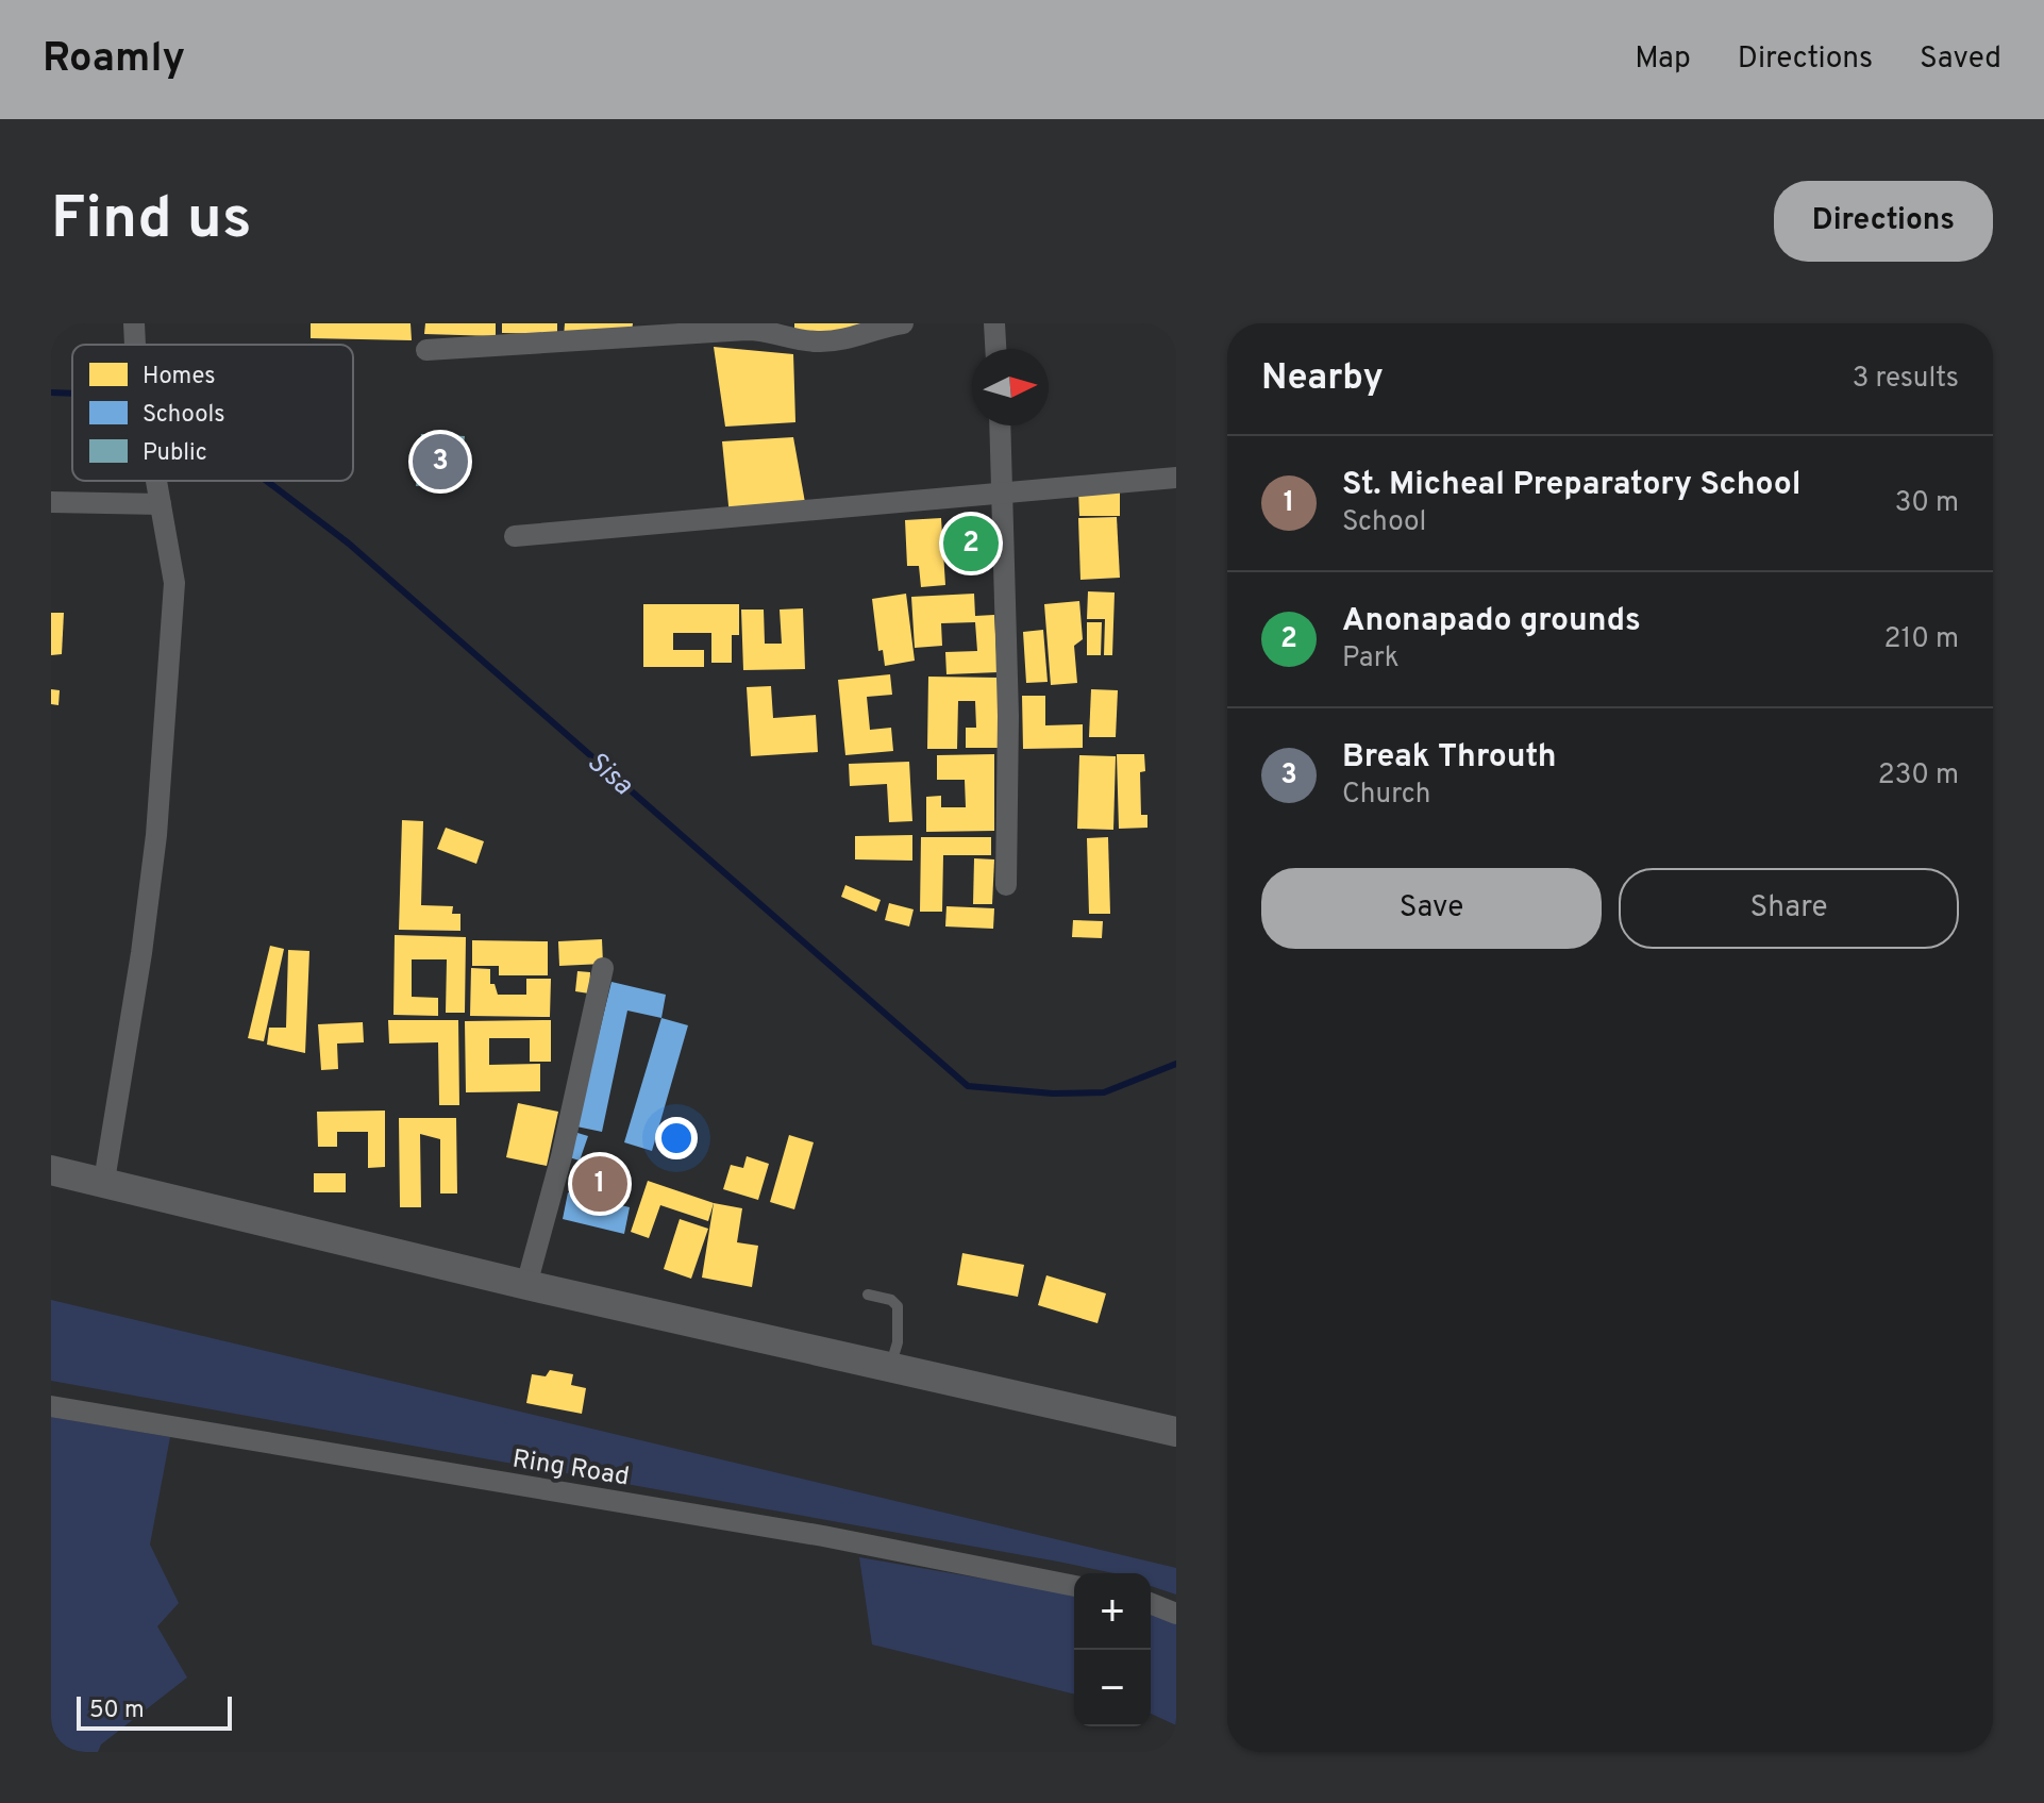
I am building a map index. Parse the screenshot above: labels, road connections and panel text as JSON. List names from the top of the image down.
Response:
{
  "streets": {
    "street": ["Ring Road"]
  },
  "water": ["Sisa"],
  "legend": ["Homes", "Schools", "Public"],
  "scale_bar": "50 m",
  "north": "right",
  "page": {
    "header": "Roamly",
    "nav": ["Map", "Directions", "Saved"],
    "buttons": [
      "Directions",
      ["Save", "Share"]
    ],
    "title": "Find us",
    "heading": ["Nearby", "3 results"],
    "pins": ["3", "2", "1"],
    "list": [
      {
        "mark": "1",
        "name": "St. Micheal Preparatory School",
        "note": "School",
        "value": "30 m"
      },
      {
        "mark": "2",
        "name": "Anonapado grounds",
        "note": "Park",
        "value": "210 m"
      },
      {
        "mark": "3",
        "name": "Break Throuth",
        "note": "Church",
        "value": "230 m"
      }
    ],
    "map_buttons": ["+", "−"],
    "scale": "50 m"
  }
}
